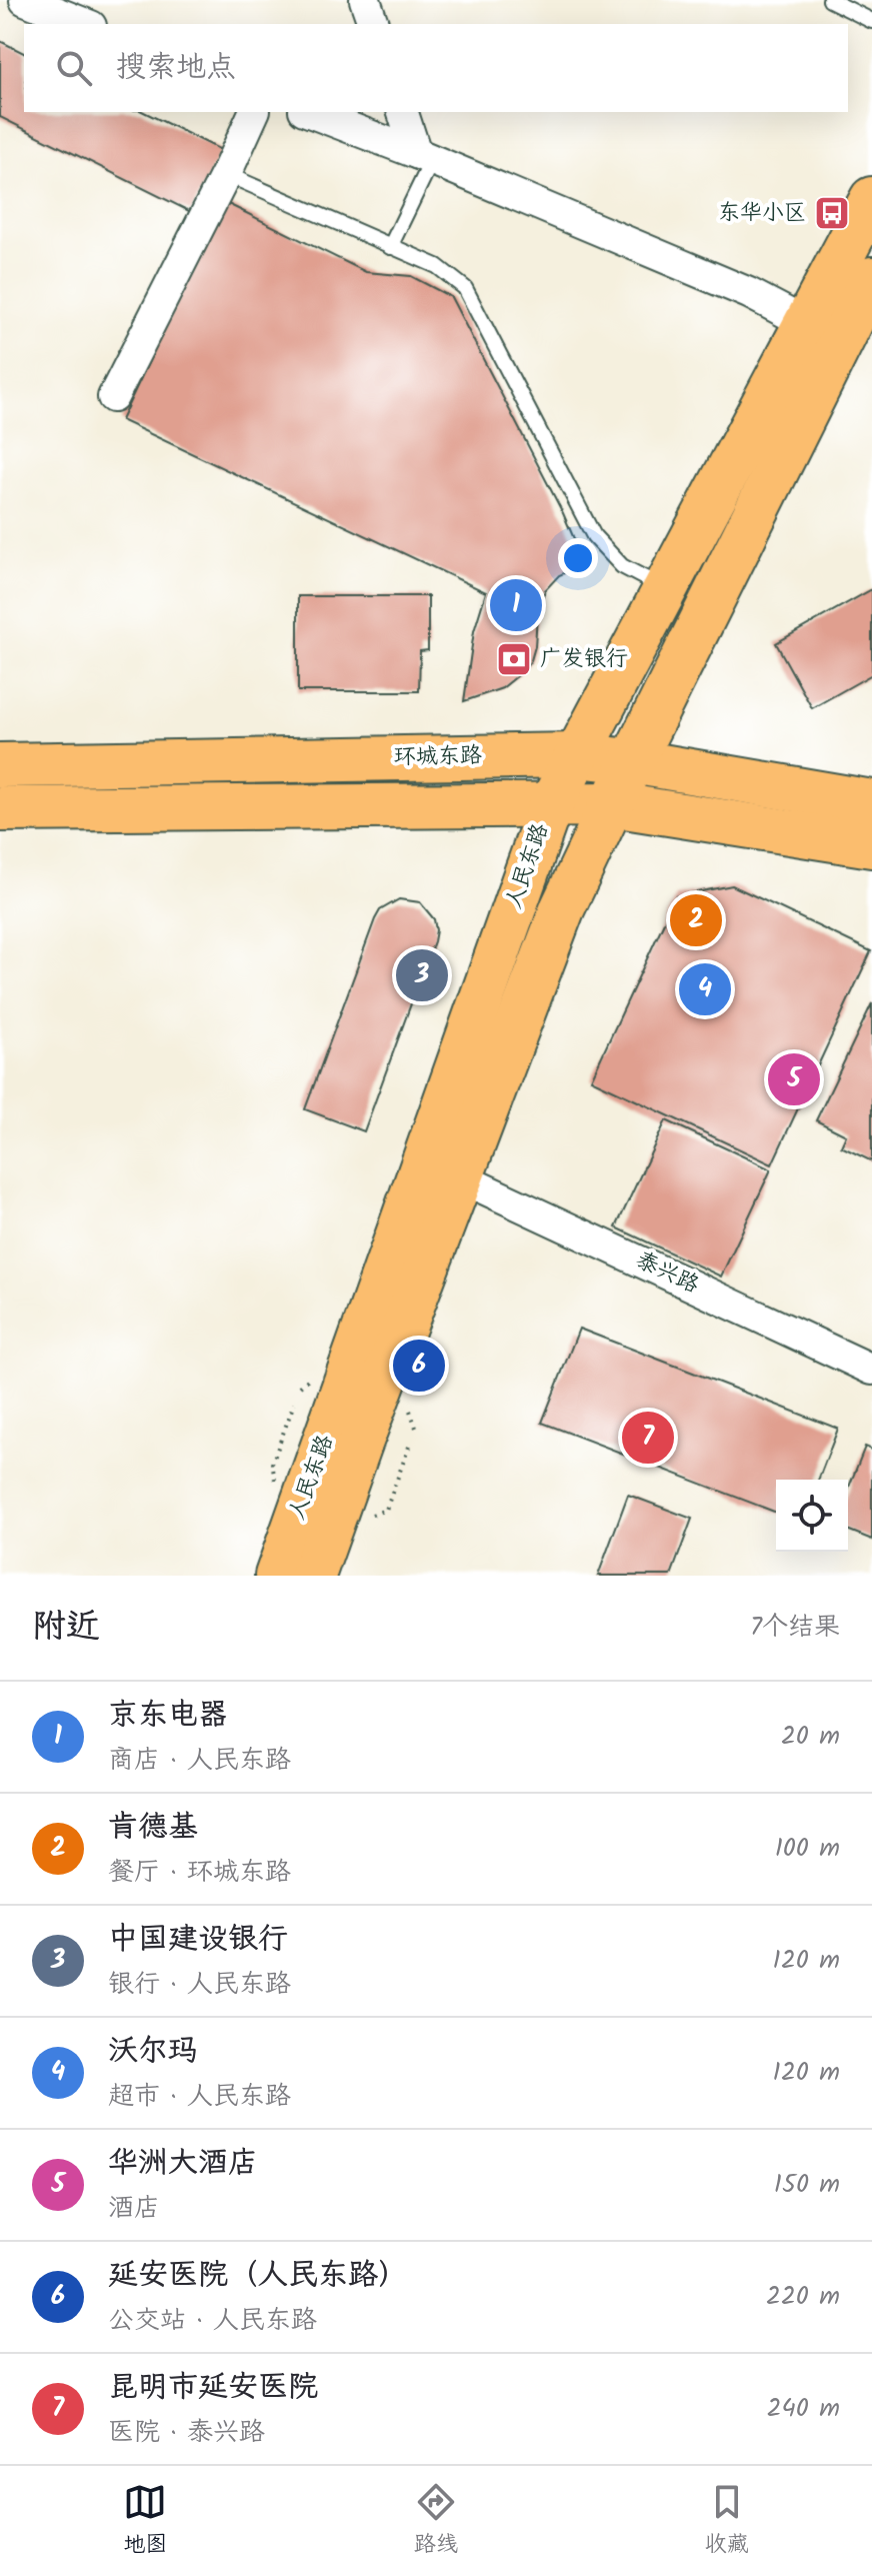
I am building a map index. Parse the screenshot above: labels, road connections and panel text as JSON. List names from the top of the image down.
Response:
{
  "streets": {
    "main road": ["环城东路", "人民东路"],
    "street": ["泰兴路"]
  },
  "crossings": [
    ["环城东路", "人民东路"],
    ["人民东路", "泰兴路"]
  ],
  "places": {
    "bus stop": ["东华小区"],
    "bank": ["广发银行"]
  },
  "page": {
    "search": "搜索地点",
    "pins": [
      "1",
      "2",
      "3",
      "4",
      "5",
      "6",
      "7"
    ],
    "heading": ["附近", "7个结果"],
    "list": [
      {
        "mark": "1",
        "name": "京东电器",
        "note": "商店 · 人民东路",
        "value": "20 m"
      },
      {
        "mark": "2",
        "name": "肯德基",
        "note": "餐厅 · 环城东路",
        "value": "100 m"
      },
      {
        "mark": "3",
        "name": "中国建设银行",
        "note": "银行 · 人民东路",
        "value": "120 m"
      },
      {
        "mark": "4",
        "name": "沃尔玛",
        "note": "超市 · 人民东路",
        "value": "120 m"
      },
      {
        "mark": "5",
        "name": "华洲大酒店",
        "note": "酒店",
        "value": "150 m"
      },
      {
        "mark": "6",
        "name": "延安医院（人民东路）",
        "note": "公交站 · 人民东路",
        "value": "220 m"
      },
      {
        "mark": "7",
        "name": "昆明市延安医院",
        "note": "医院 · 泰兴路",
        "value": "240 m"
      }
    ],
    "nav": ["地图", "路线", "收藏"]
  }
}
